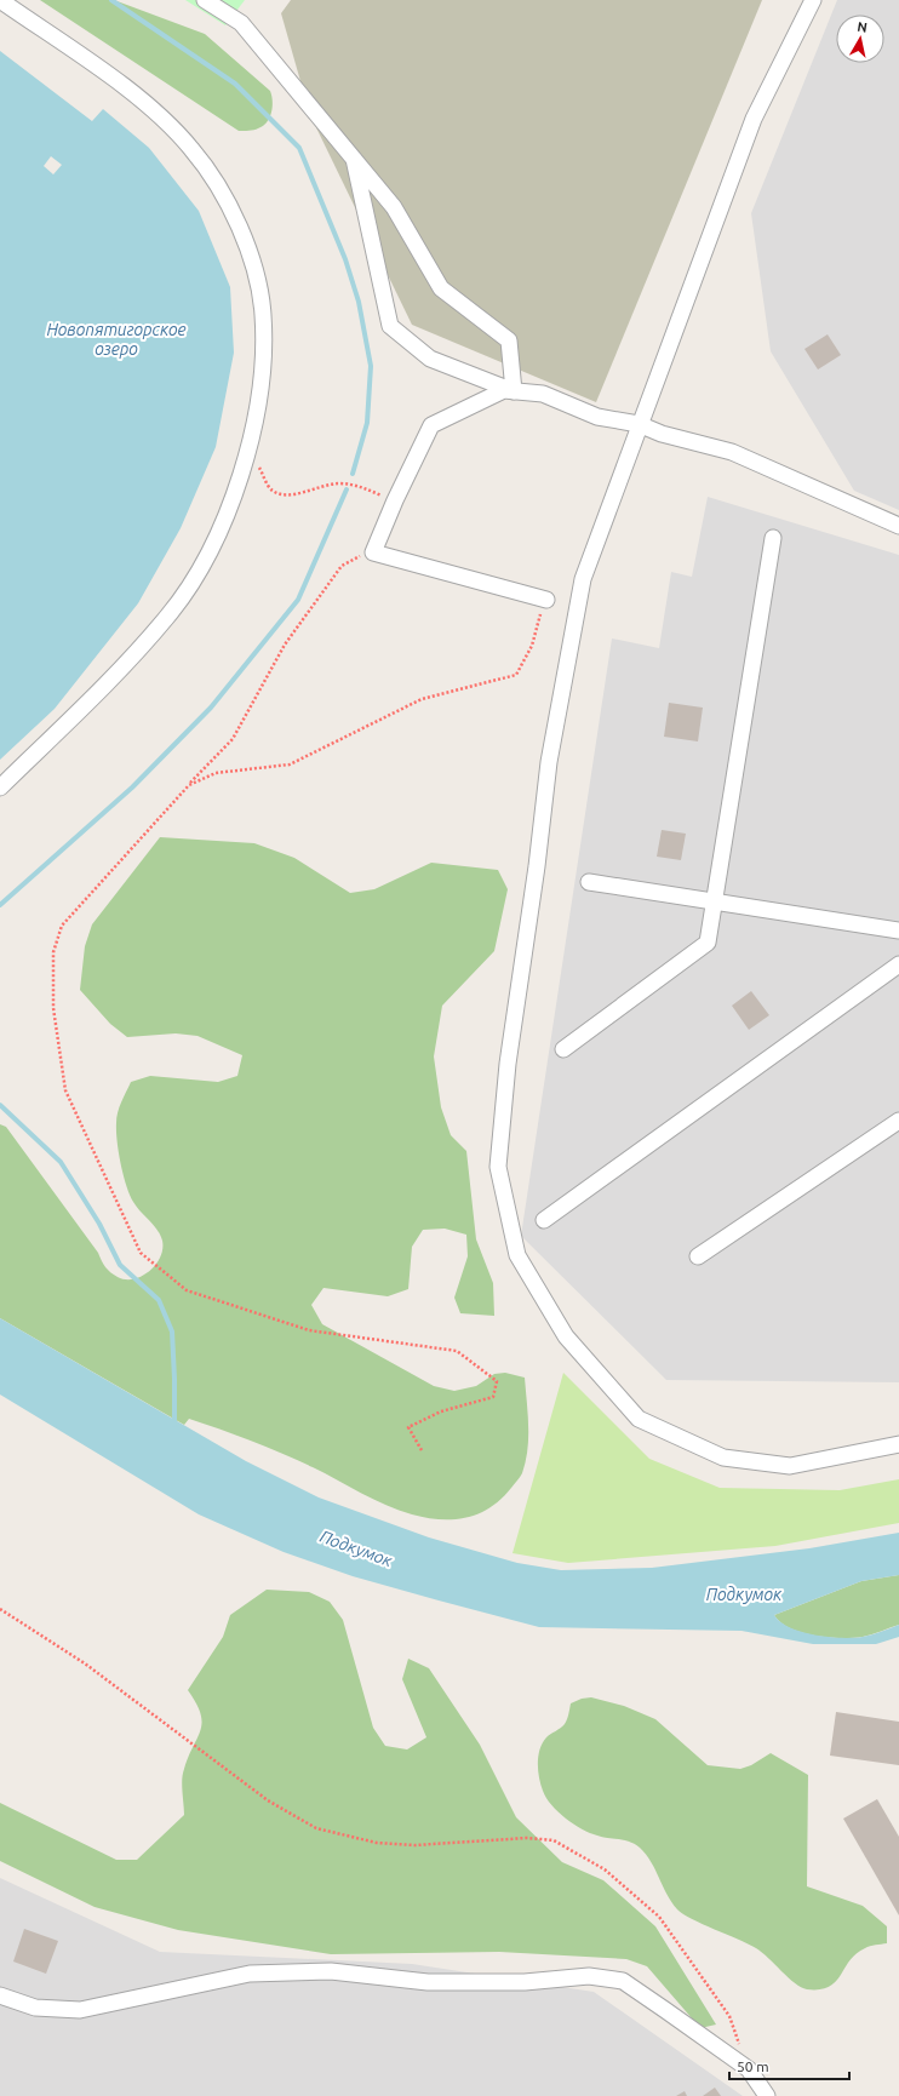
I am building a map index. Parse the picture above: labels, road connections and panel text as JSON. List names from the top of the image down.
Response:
{
  "water": ["Новопятигорское озеро", "Подкумок"],
  "scale_bar": "50 m",
  "north": "top"
}
